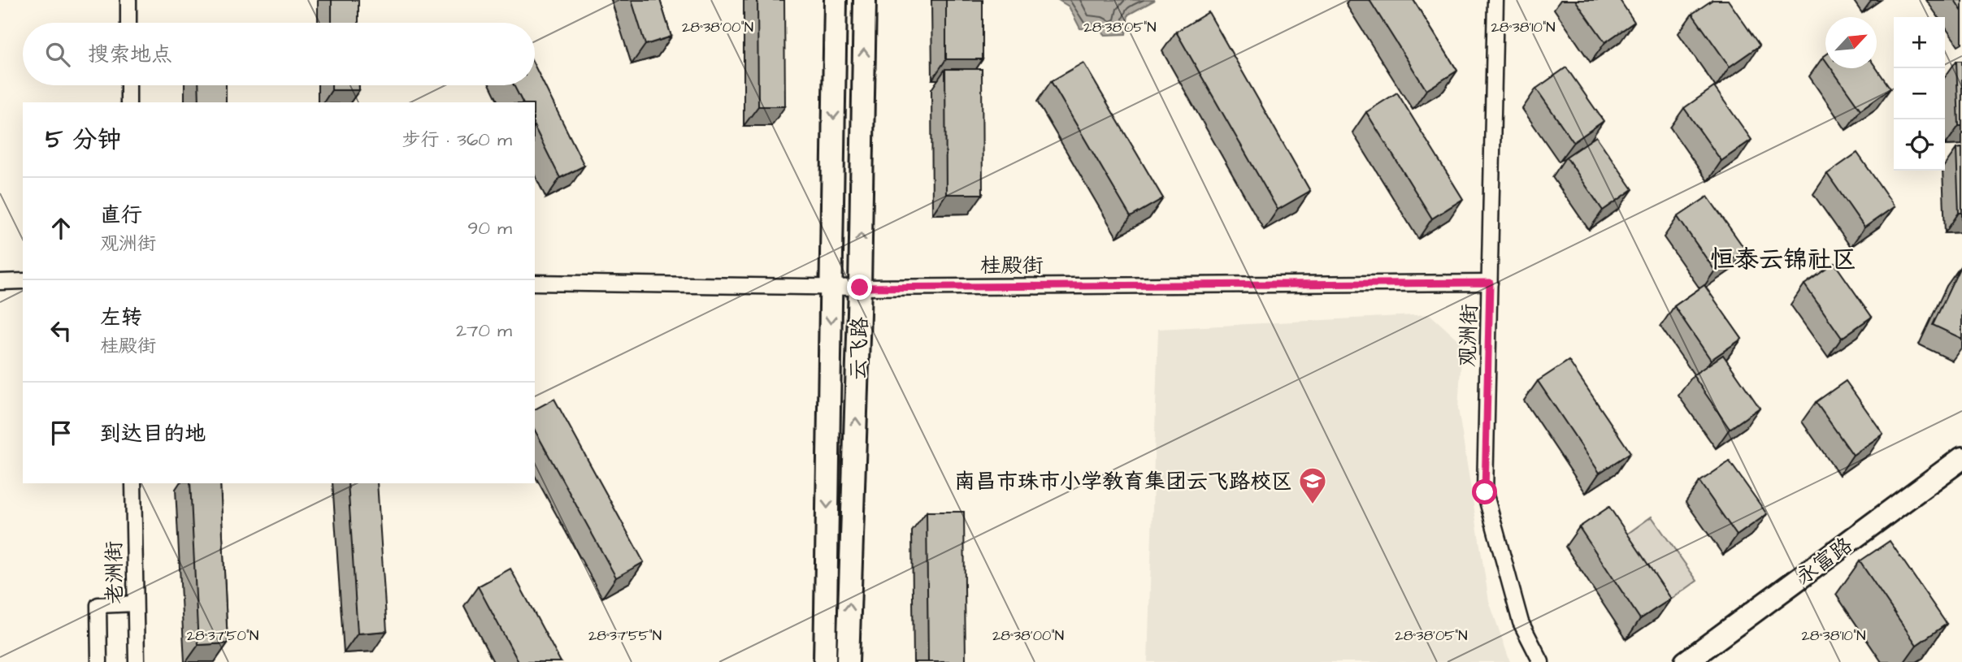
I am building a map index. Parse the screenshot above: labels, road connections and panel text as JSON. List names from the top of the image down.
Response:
{
  "streets": {
    "main road": ["云飞路", "永富路"],
    "street": ["桂殿街", "观洲街", "老洲街"]
  },
  "crossings": [
    ["桂殿街", "观洲街"],
    ["桂殿街", "云飞路"]
  ],
  "districts": ["恒泰云锦社区"],
  "places": {
    "school or university": ["南昌市珠市小学教育集团云飞路校区"]
  },
  "north": "top right",
  "page": {
    "map_buttons": ["+", "−"],
    "search": "搜索地点",
    "heading": ["5 分钟", "步行 · 360 m"],
    "list": [
      ["直行", "观洲街", "90 m"],
      ["左转", "桂殿街", "270 m"],
      "到达目的地"
    ]
  },
  "coordinates": [
    "28°38'00\"N",
    "28°38'05\"N",
    "28°38'10\"N",
    "28°37'50\"N",
    "28°37'55\"N"
  ]
}
